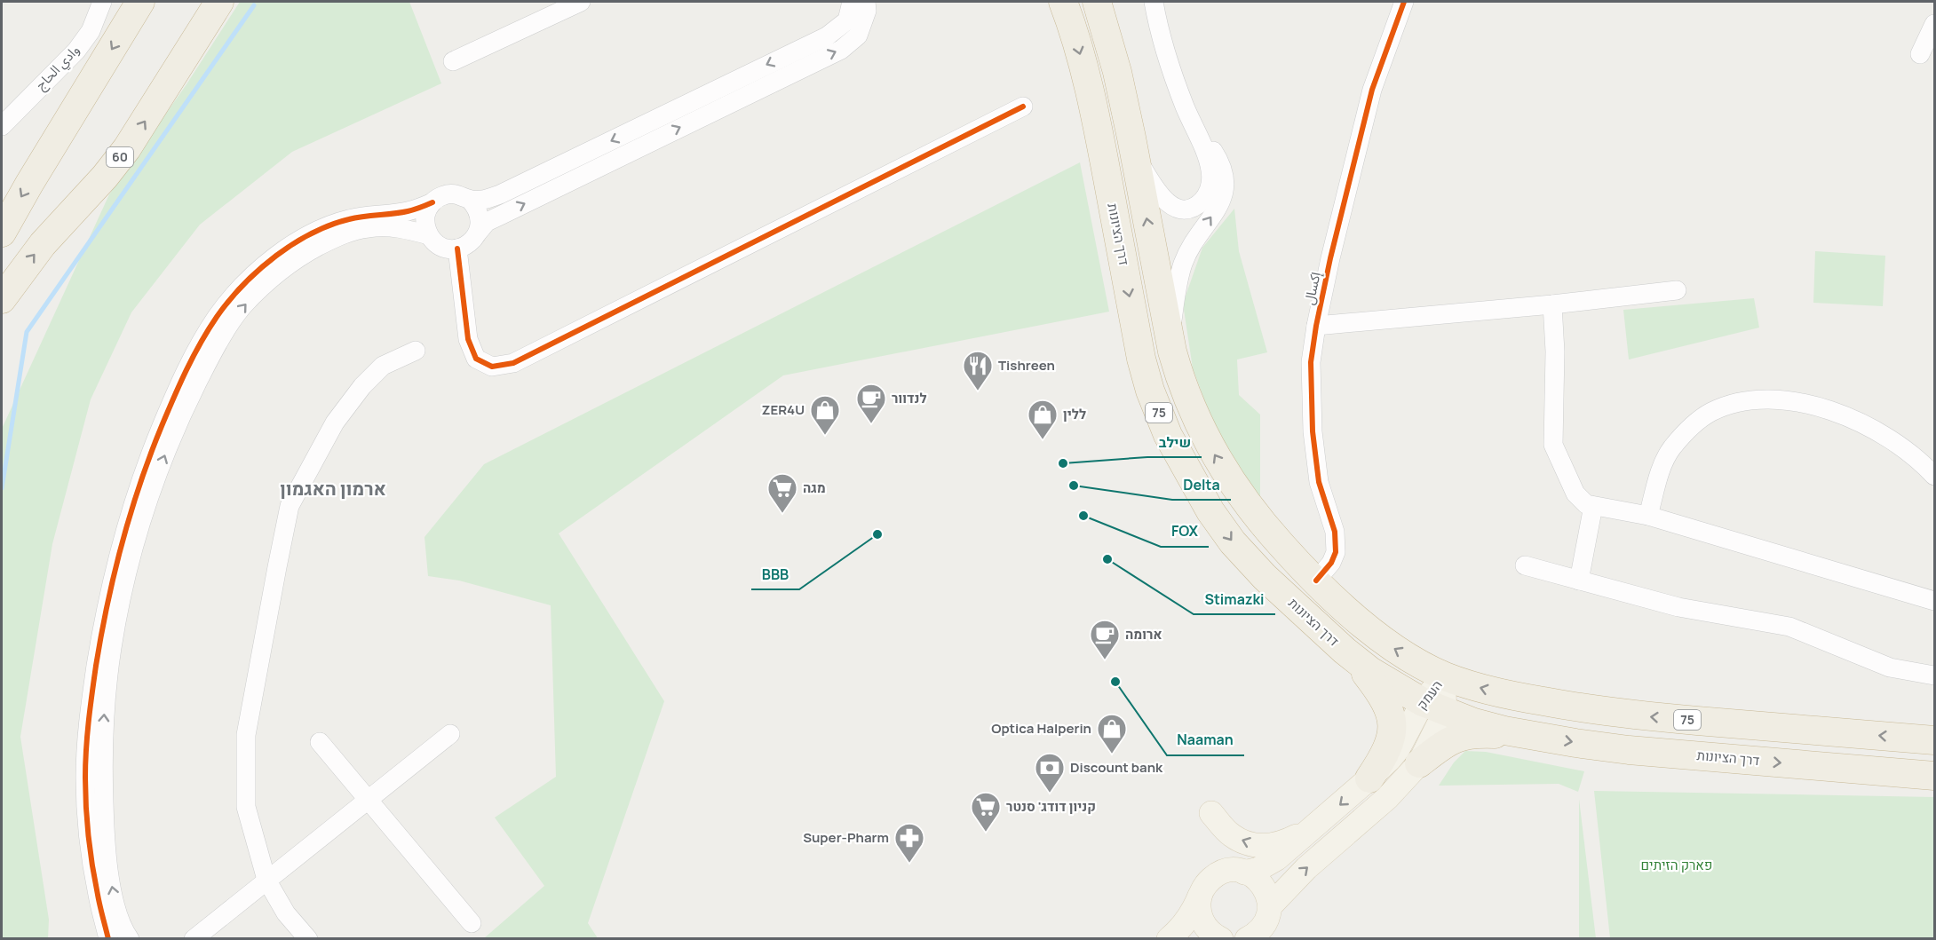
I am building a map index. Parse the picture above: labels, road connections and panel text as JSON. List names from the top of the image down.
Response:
{
  "streets": {
    "highway": ["60", "דרך הציונות", "75"],
    "main road": ["העמק"],
    "street": ["وادي الحاج", "إكسال"]
  },
  "crossings": [
    ["דרך הציונות", "העמק"],
    ["إكسال", "75"],
    ["75", "העמק"]
  ],
  "districts": ["ארמון האגמון"],
  "parks": ["פארק הזיתים"],
  "places": {
    "restaurant": ["Tishreen"],
    "cafe": ["לנדוור", "ארומה"],
    "shop": ["ZER4U", "ללין", "Optica Halperin"],
    "other": [
      "שילב",
      "Delta",
      "FOX",
      "BBB",
      "Stimazki",
      "Naaman"
    ],
    "supermarket": ["מגה", "קניון דודג' סנטר"],
    "bank": ["Discount bank"],
    "pharmacy": ["Super-Pharm"]
  }
}
